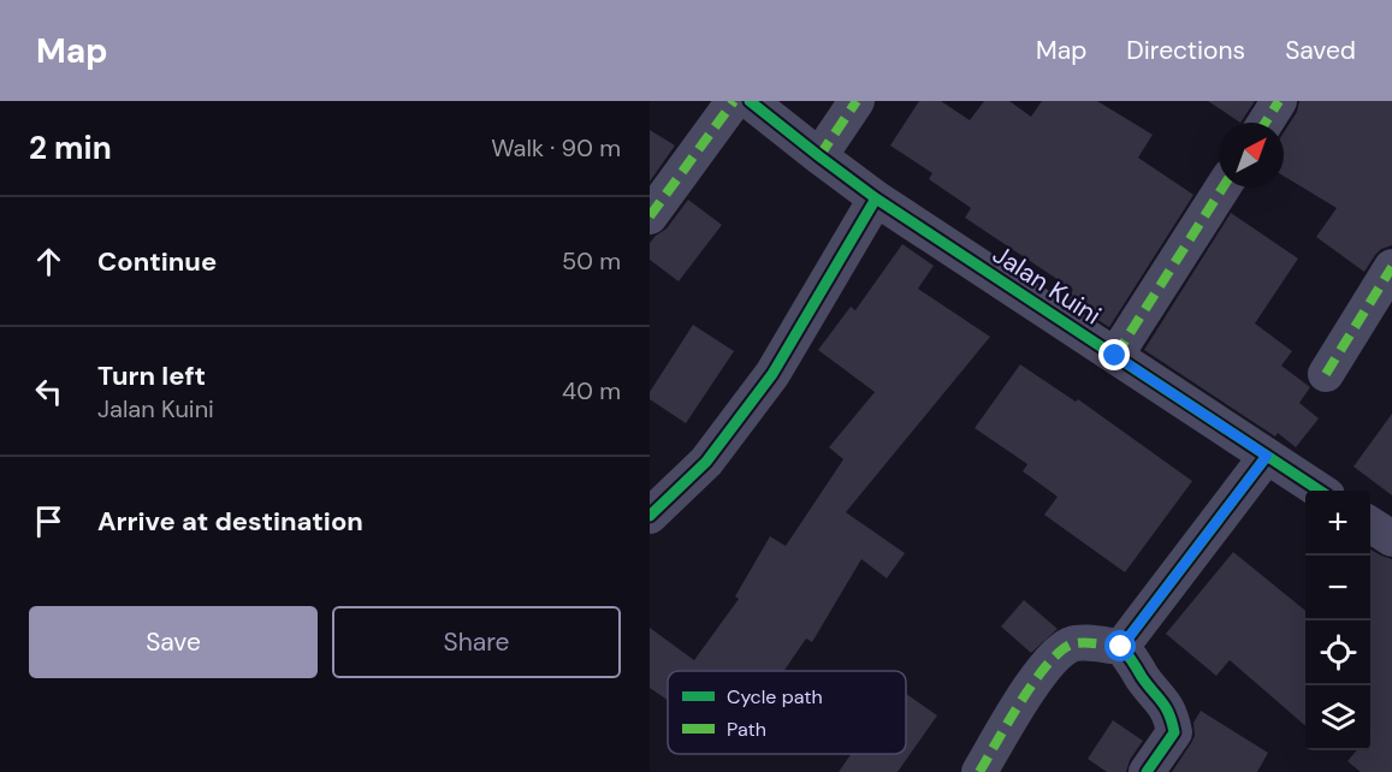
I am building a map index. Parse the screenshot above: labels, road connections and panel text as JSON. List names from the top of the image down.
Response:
{
  "streets": {
    "street": ["Jalan Kuini"]
  },
  "legend": ["Cycle path", "Path"],
  "north": "top right",
  "page": {
    "header": "Map",
    "nav": ["Map", "Directions", "Saved"],
    "heading": ["2 min", "Walk · 90 m"],
    "list": [
      ["Continue", "50 m"],
      ["Turn left", "Jalan Kuini", "40 m"],
      "Arrive at destination"
    ],
    "map_buttons": ["+", "−"],
    "buttons": ["Save", "Share"]
  }
}
